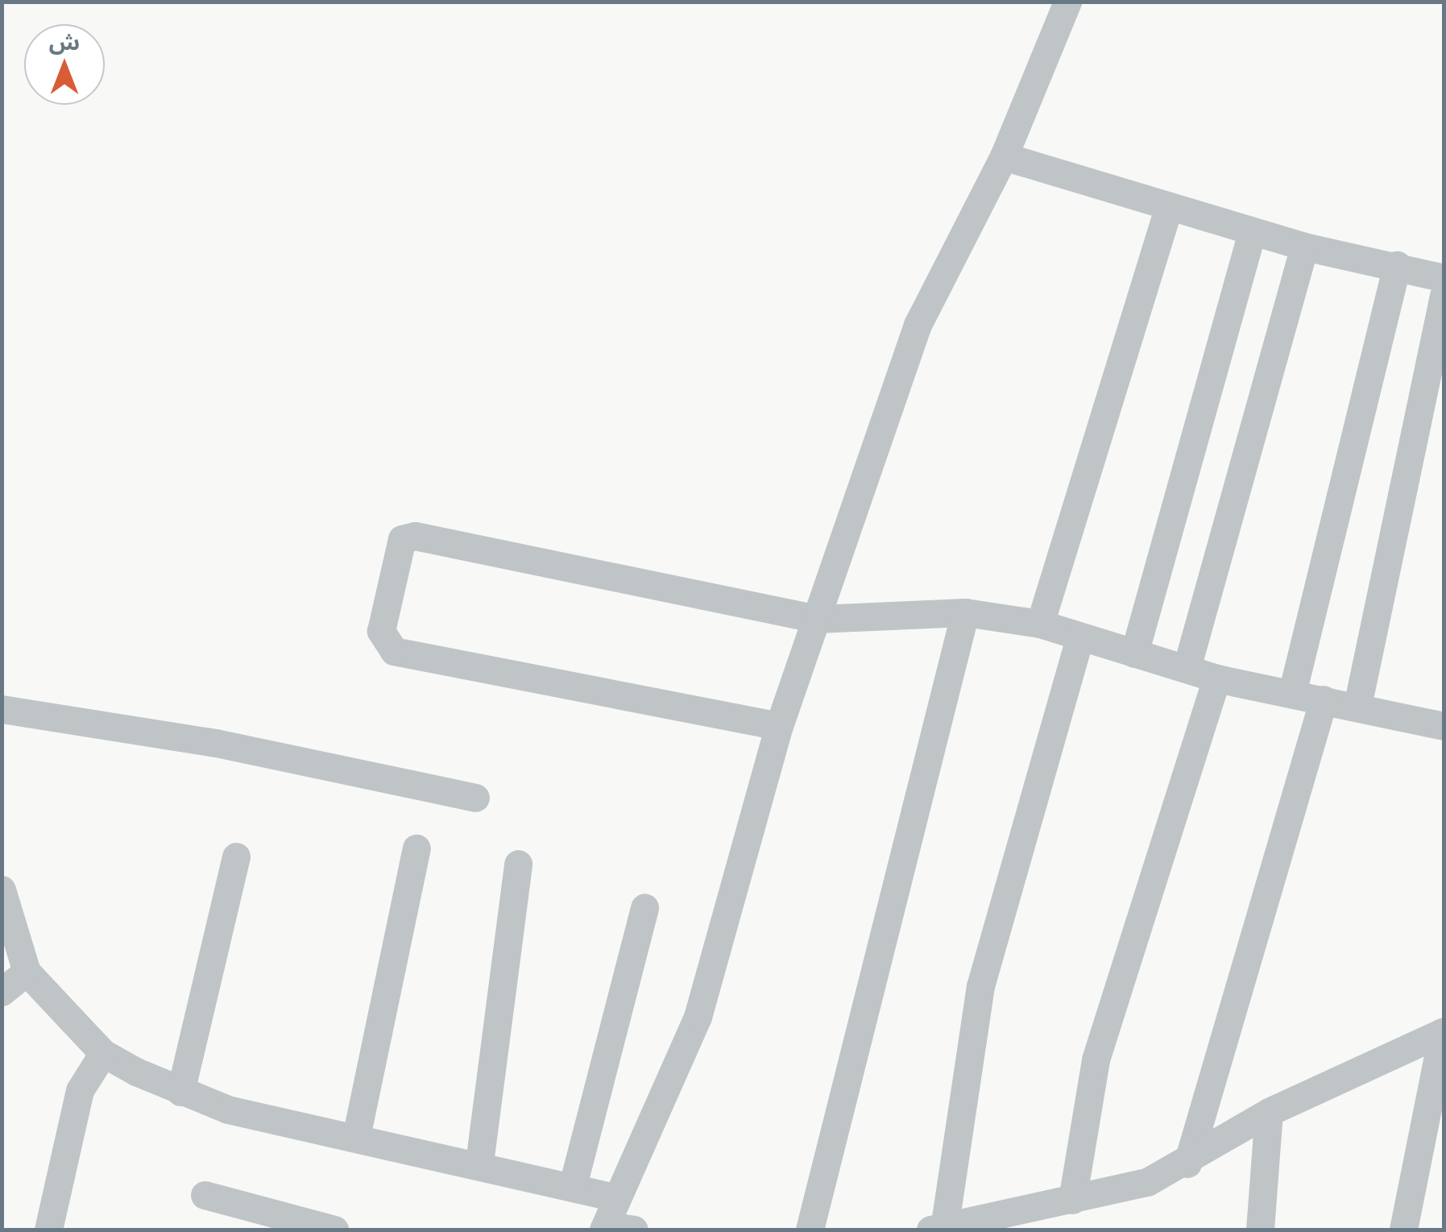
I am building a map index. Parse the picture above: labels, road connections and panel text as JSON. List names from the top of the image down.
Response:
{
  "north": "top"
}
